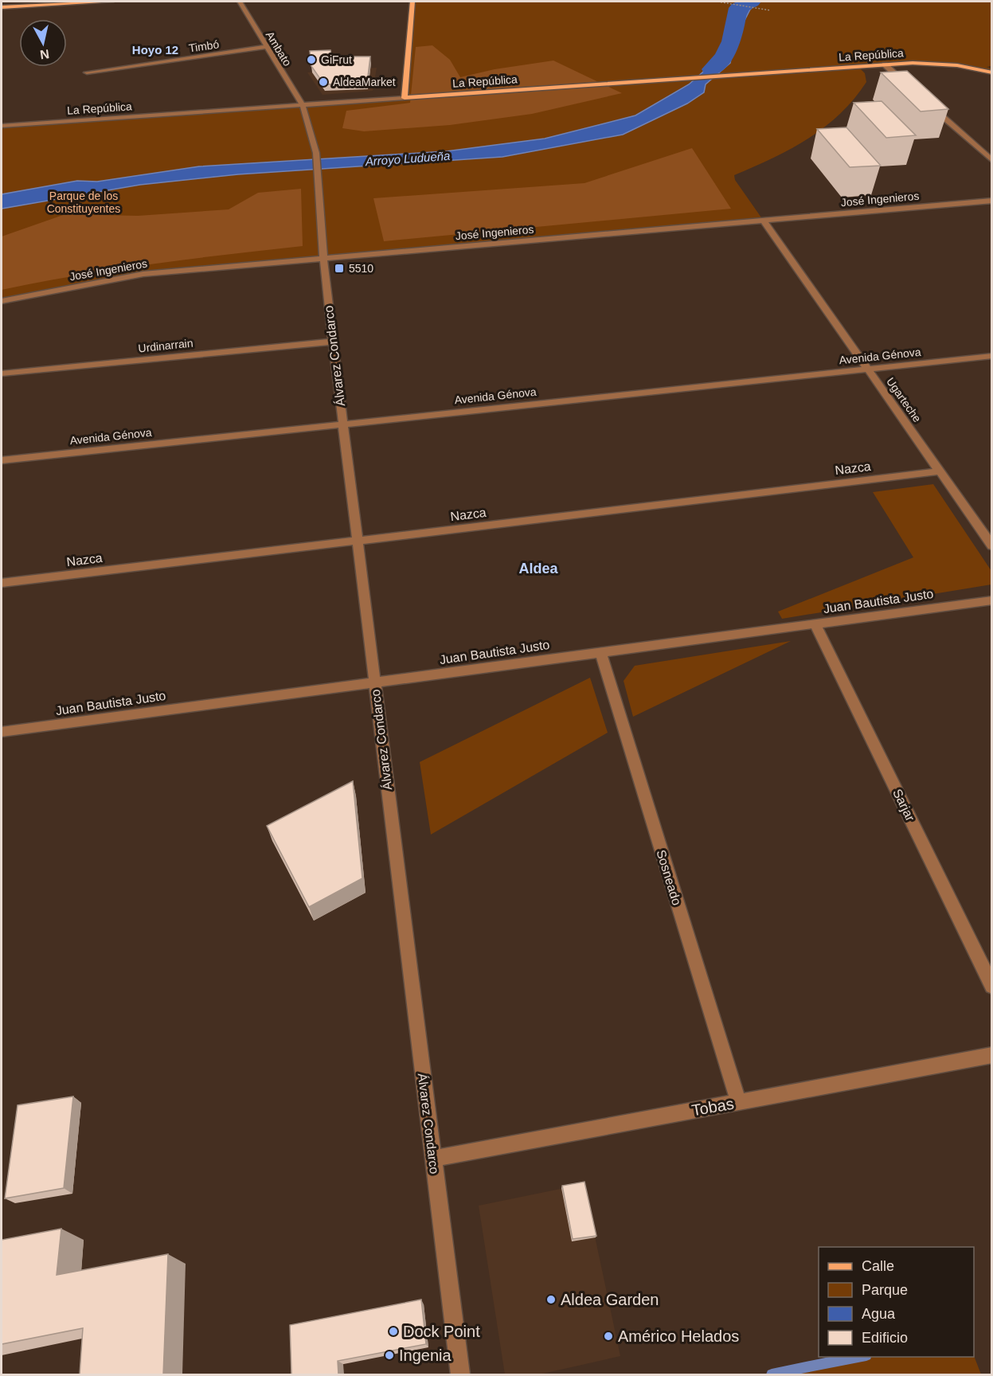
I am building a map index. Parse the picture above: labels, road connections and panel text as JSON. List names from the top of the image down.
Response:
{
  "streets": {
    "main road": ["La República"],
    "street": [
      "Timbó",
      "Ambato",
      "José Ingenieros",
      "Urdinarrain",
      "Álvarez Condarco",
      "Avenida Génova",
      "Ugarteche",
      "Nazca",
      "Juan Bautista Justo",
      "Sarjar",
      "Sosneado",
      "Tobas"
    ]
  },
  "crossings": [
    ["Timbó", "Ambato"],
    ["Ambato", "La República"],
    ["Ambato", "Álvarez Condarco"],
    ["La República", "Álvarez Condarco"],
    ["José Ingenieros", "Álvarez Condarco"],
    ["José Ingenieros", "Ugarteche"],
    ["Urdinarrain", "Álvarez Condarco"],
    ["Álvarez Condarco", "Avenida Génova"],
    ["Álvarez Condarco", "Nazca"],
    ["Álvarez Condarco", "Juan Bautista Justo"],
    ["Álvarez Condarco", "Tobas"],
    ["Avenida Génova", "Ugarteche"],
    ["Ugarteche", "Nazca"],
    ["Juan Bautista Justo", "Sarjar"],
    ["Juan Bautista Justo", "Sosneado"],
    ["Sosneado", "Tobas"]
  ],
  "districts": ["Hoyo 12", "Aldea"],
  "water": ["Arroyo Ludueña"],
  "parks": ["Parque de los Constituyentes"],
  "places": {
    "other": [
      "GiFrut",
      "AldeaMarket",
      "Aldea Garden",
      "Dock Point",
      "Américo Helados",
      "Ingenia"
    ],
    "transit": ["5510"]
  },
  "legend": [
    "Calle",
    "Parque",
    "Agua",
    "Edificio"
  ],
  "north": "bottom"
}
